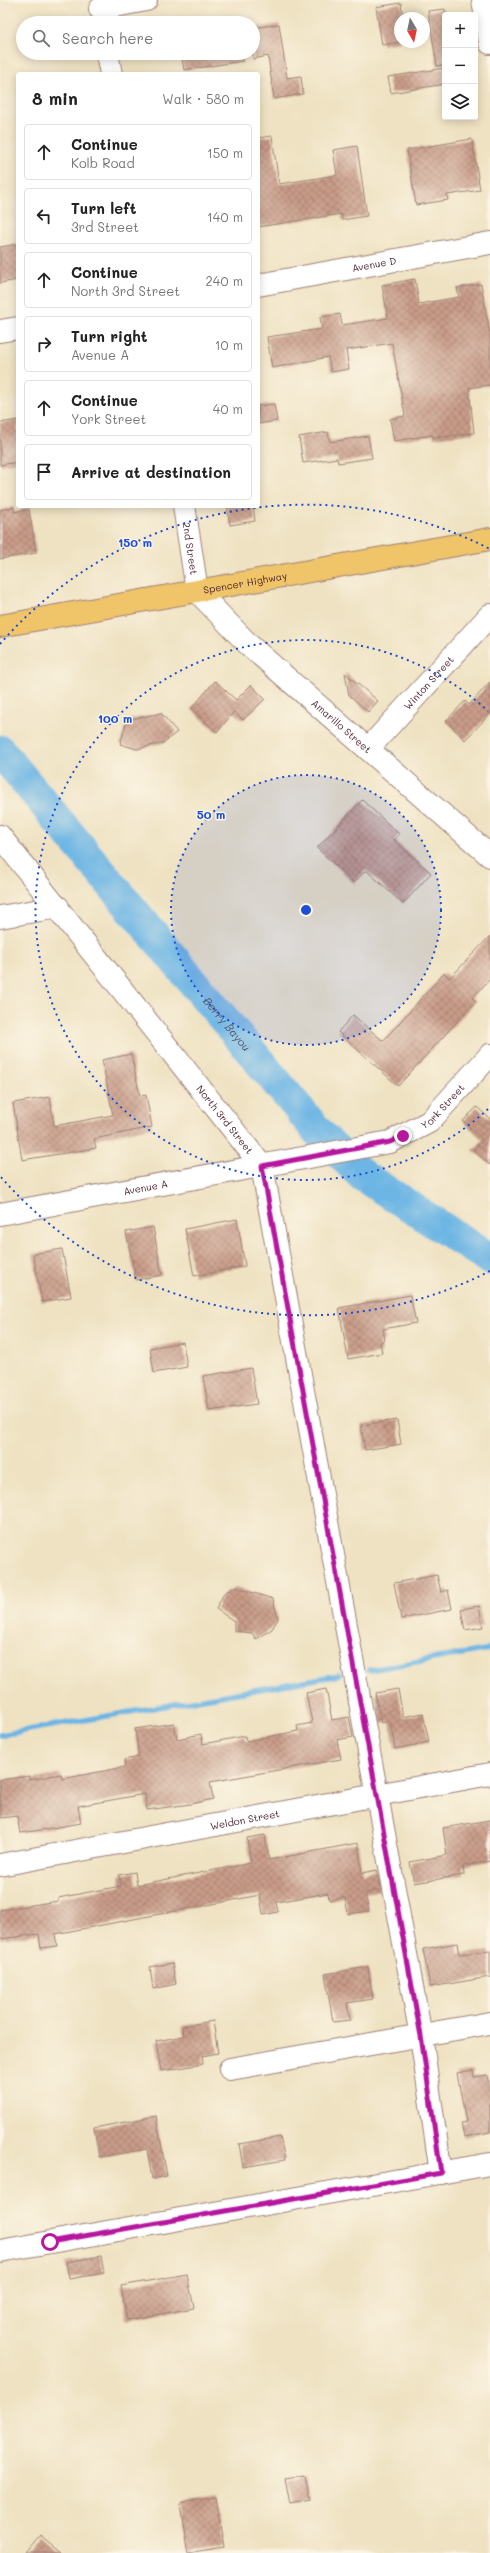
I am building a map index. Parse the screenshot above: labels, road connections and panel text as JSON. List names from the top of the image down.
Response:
{
  "streets": {
    "main road": ["Spencer Highway"],
    "street": [
      "Avenue D",
      "2nd Street",
      "Winton Street",
      "Amarillo Street",
      "York Street",
      "North 3rd Street",
      "Avenue A",
      "Weldon Street"
    ]
  },
  "crossings": [
    ["2nd Street", "Spencer Highway"],
    ["2nd Street", "Amarillo Street"],
    ["Spencer Highway", "Amarillo Street"],
    ["Winton Street", "Amarillo Street"],
    ["York Street", "Avenue A"],
    ["North 3rd Street", "Avenue A"],
    ["North 3rd Street", "Weldon Street"]
  ],
  "water": ["Berry Bayou"],
  "north": "bottom",
  "page": {
    "map_buttons": ["+", "−"],
    "search": "Search here",
    "heading": ["8 min", "Walk · 580 m"],
    "list": [
      ["Continue", "Kolb Road", "150 m"],
      ["Turn left", "3rd Street", "140 m"],
      ["Continue", "North 3rd Street", "240 m"],
      ["Turn right", "Avenue A", "10 m"],
      ["Continue", "York Street", "40 m"],
      "Arrive at destination"
    ]
  },
  "rings": ["150 m", "100 m", "50 m"]
}
